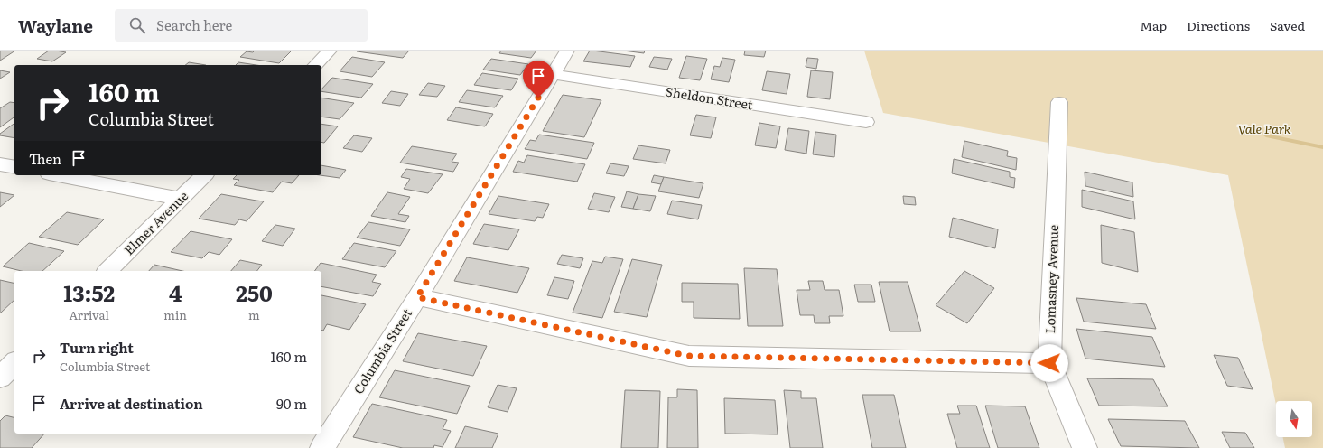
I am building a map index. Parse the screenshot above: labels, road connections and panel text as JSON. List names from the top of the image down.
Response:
{
  "streets": {
    "street": [
      "Sheldon Street",
      "Elmer Avenue",
      "Lomasney Avenue",
      "Columbia Street"
    ]
  },
  "crossings": [
    ["Sheldon Street", "Columbia Street"]
  ],
  "parks": ["Vale Park"],
  "north": "bottom",
  "page": {
    "header": "Waylane",
    "search": "Search here",
    "nav": ["Map", "Directions", "Saved"],
    "turn": ["160 m", "Columbia Street"],
    "then": "Then",
    "eta": [
      "13:52",
      "Arrival",
      "4",
      "min",
      "250",
      "m"
    ],
    "list": [
      {
        "name": "Turn right",
        "note": "Columbia Street",
        "value": "160 m"
      },
      {
        "name": "Arrive at destination",
        "value": "90 m"
      }
    ]
  }
}
